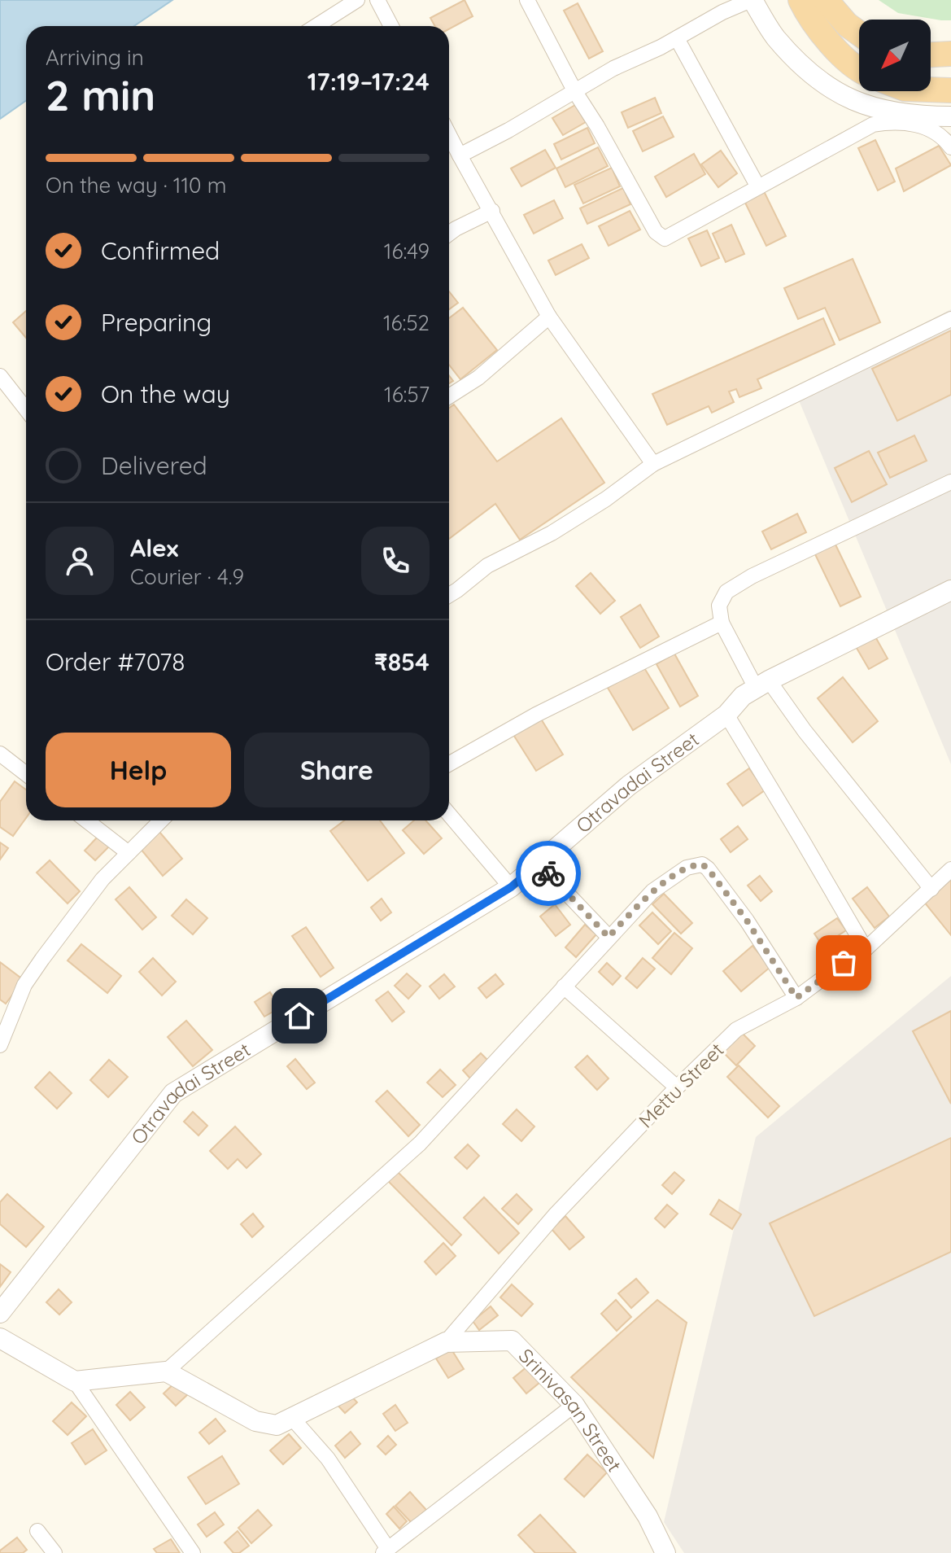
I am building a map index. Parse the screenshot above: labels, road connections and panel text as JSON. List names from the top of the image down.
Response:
{
  "streets": {
    "street": ["Otravadai Street", "Mettu Street", "Srinivasan Street"]
  },
  "crossings": [
    ["Mettu Street", "Srinivasan Street"]
  ],
  "north": "bottom left",
  "page": {
    "heading": ["2 min", "Arriving in", "17:19–17:24"],
    "panel": [
      "Alex",
      "Courier · 4.9",
      "Order #7078",
      "₹854"
    ],
    "bar": "On the way · 110 m",
    "list": [
      ["Confirmed", "16:49"],
      ["Preparing", "16:52"],
      ["On the way", "16:57"],
      "Delivered"
    ],
    "buttons": ["Help", "Share"]
  }
}
